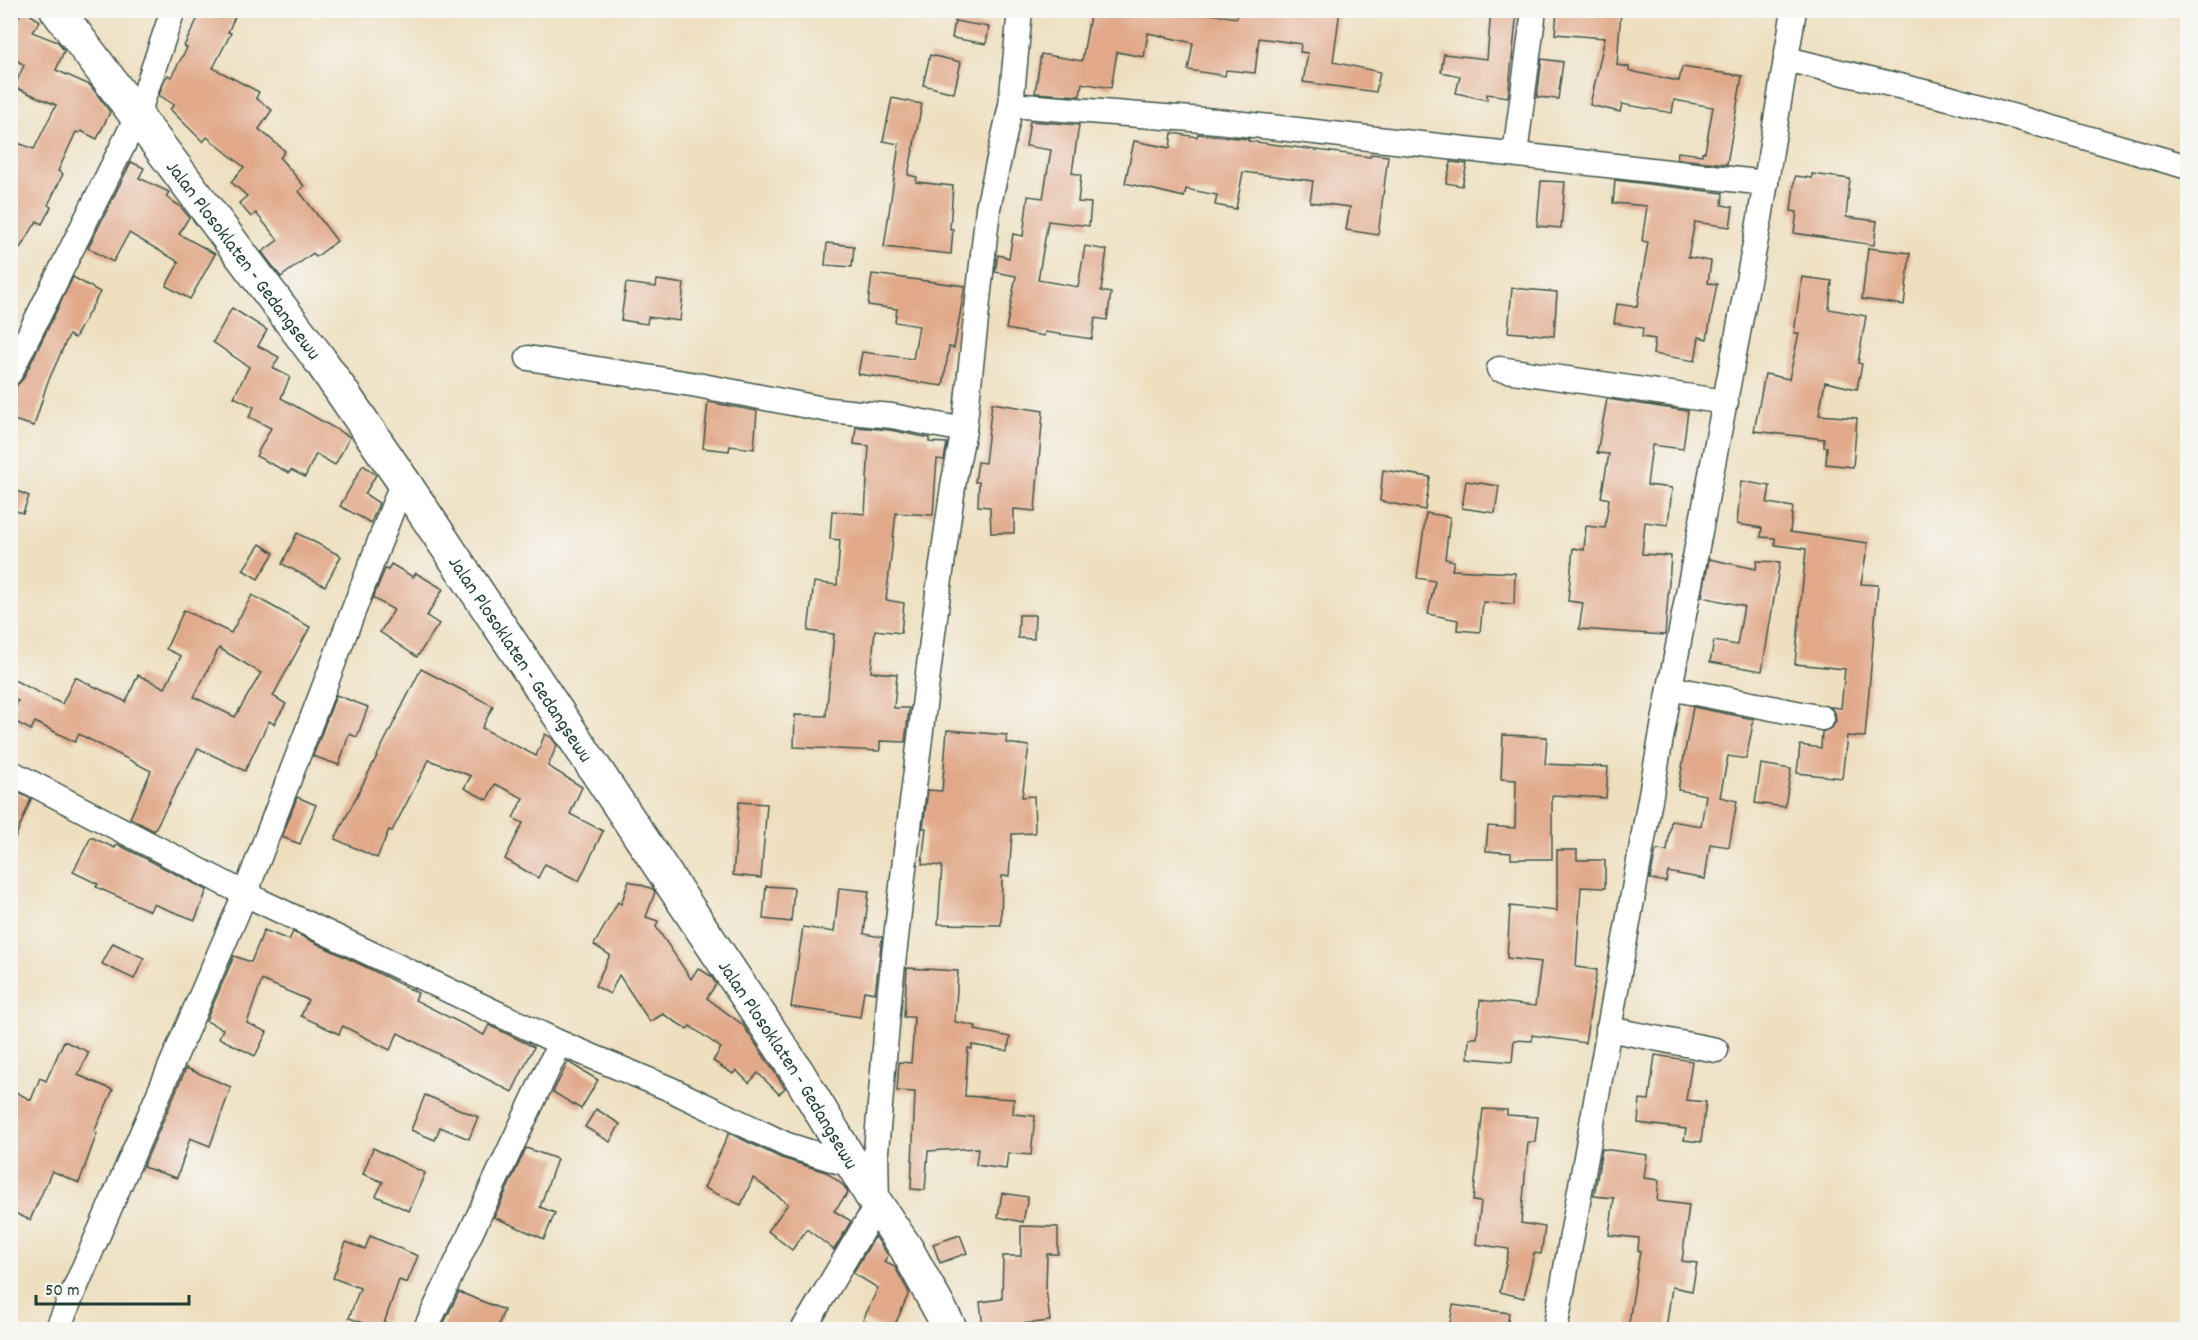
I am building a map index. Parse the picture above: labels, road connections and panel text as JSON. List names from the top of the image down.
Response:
{
  "streets": {
    "main road": ["Jalan Plosoklaten - Gedangsewu"]
  },
  "scale_bar": "50 m"
}
